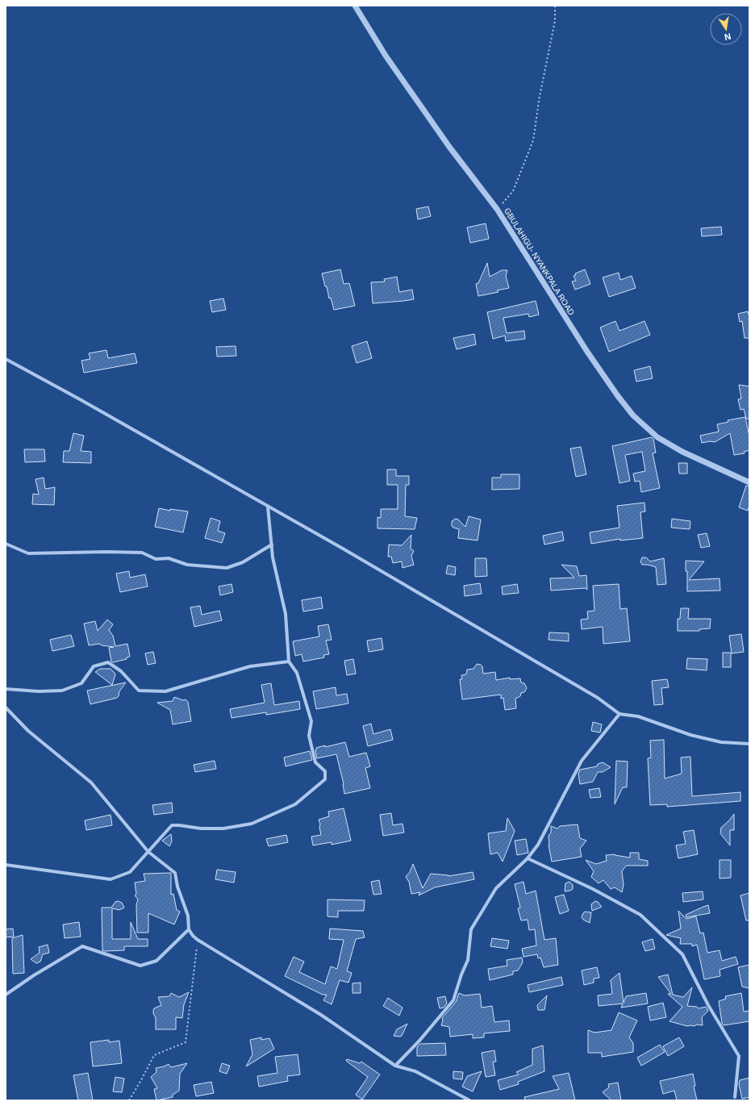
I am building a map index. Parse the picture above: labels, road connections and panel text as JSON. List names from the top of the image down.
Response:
{
  "streets": {
    "street": ["GBULAHIGU- NYANKPALA ROAD"]
  },
  "north": "bottom"
}
